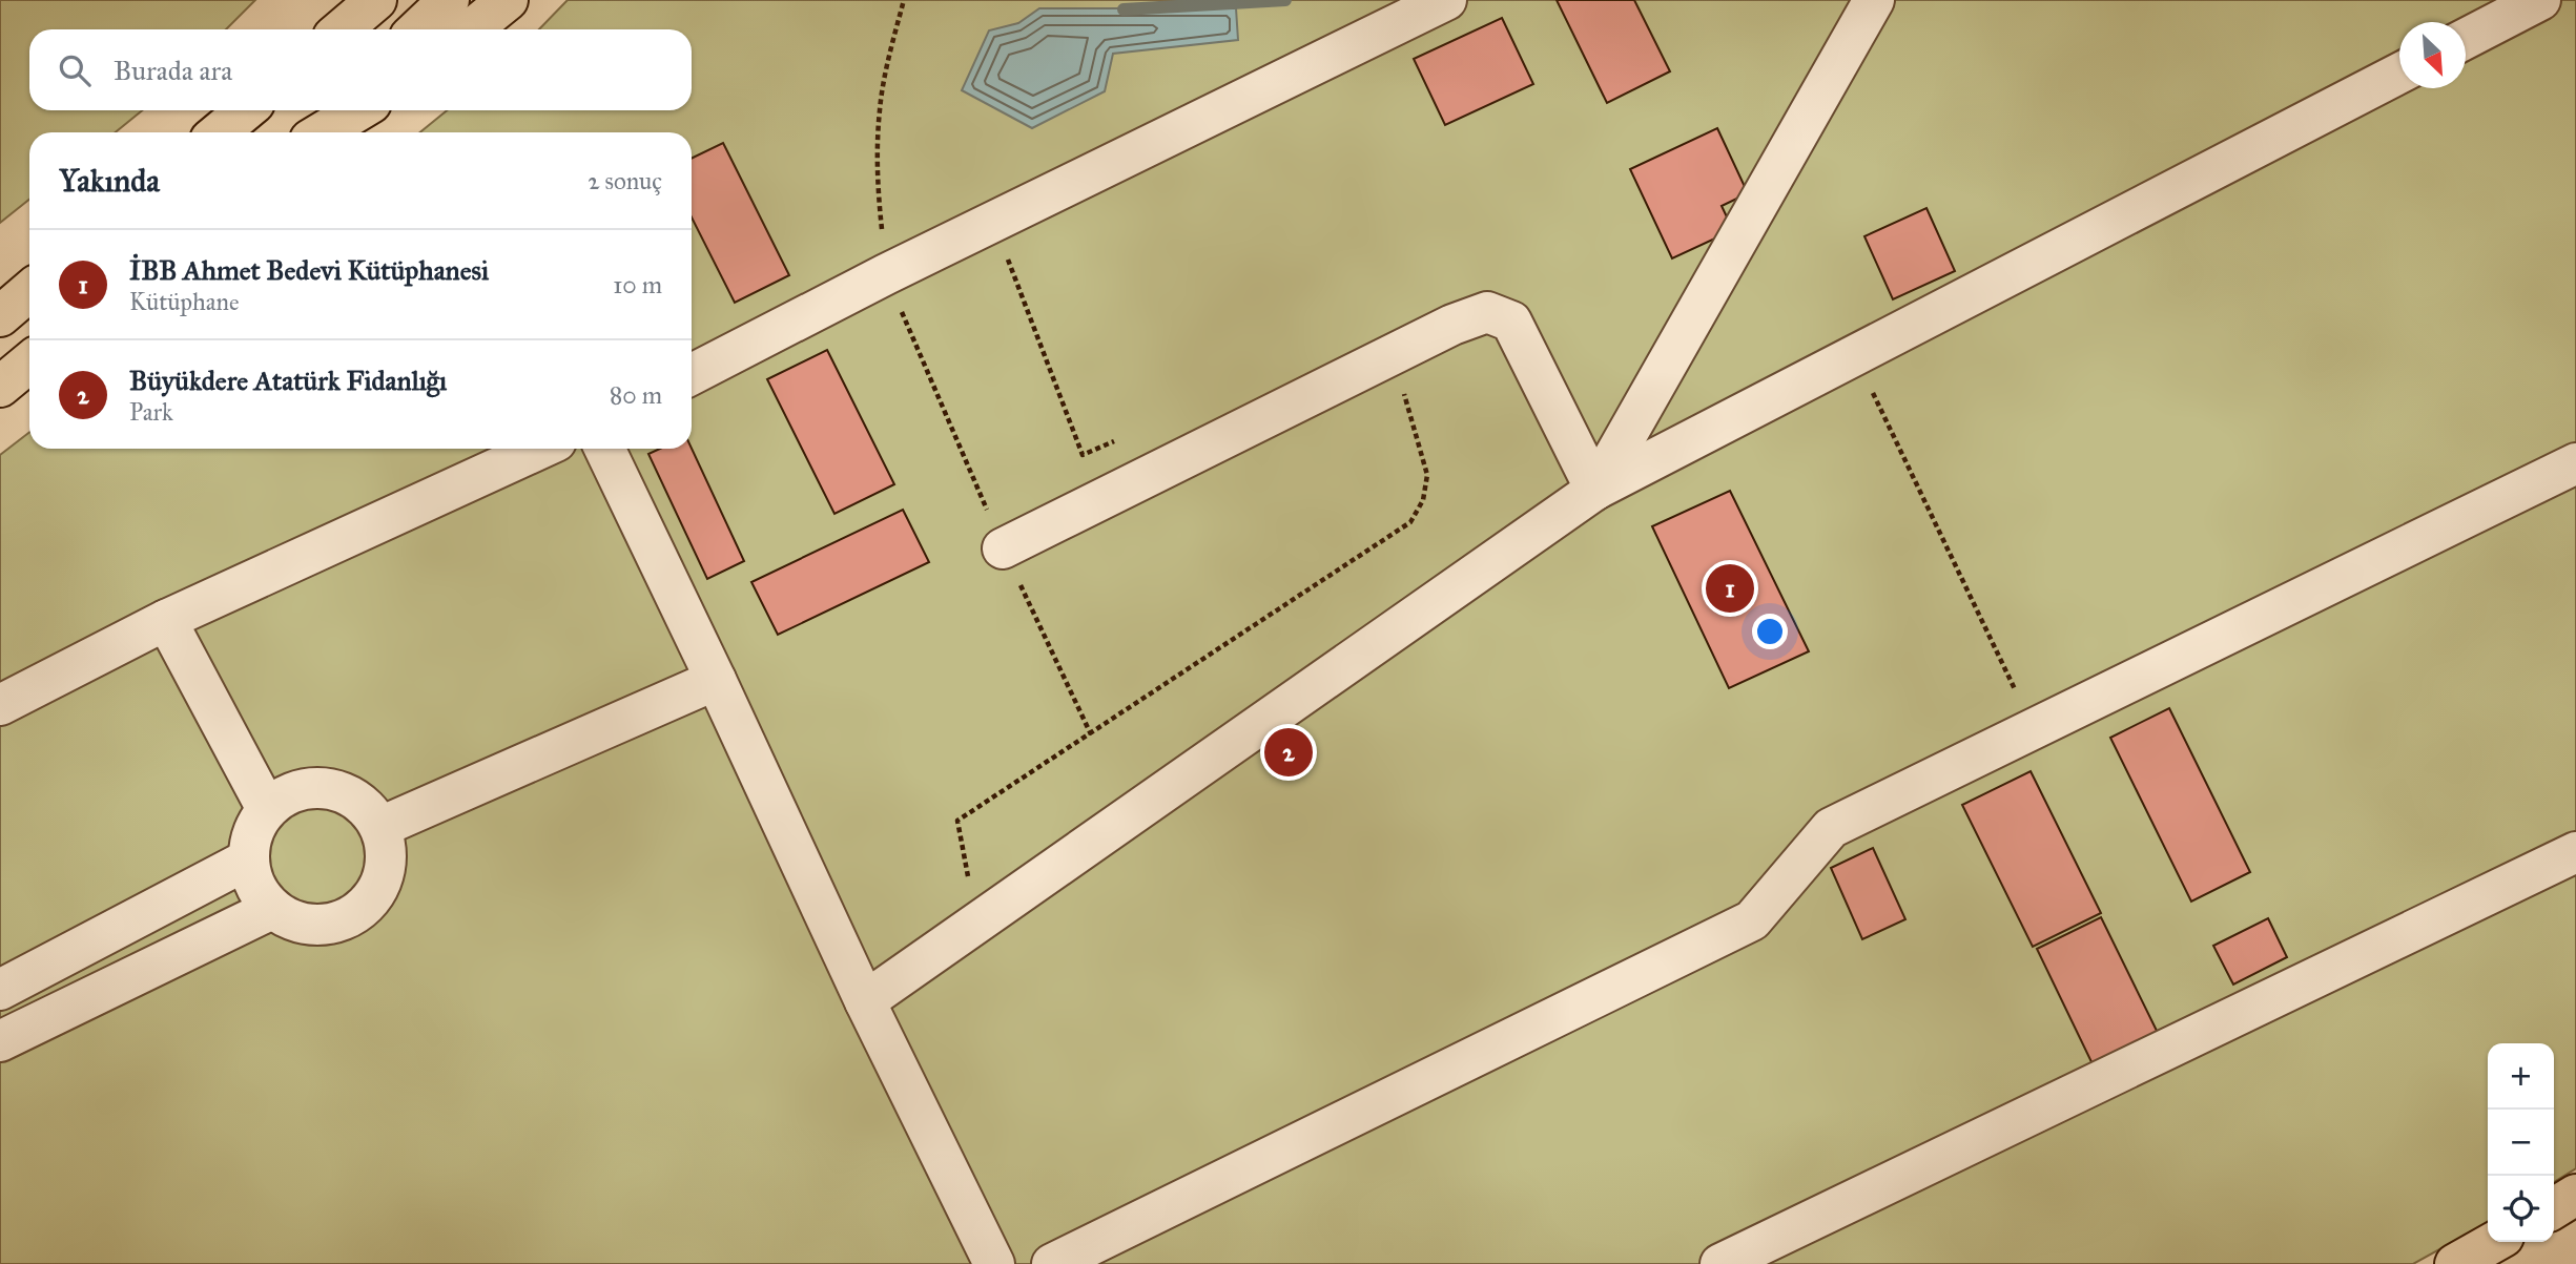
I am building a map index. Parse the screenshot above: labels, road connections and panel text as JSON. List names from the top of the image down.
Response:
{
  "north": "bottom right",
  "page": {
    "search": "Burada ara",
    "heading": ["Yakında", "2 sonuç"],
    "list": [
      {
        "mark": "1",
        "name": "İBB Ahmet Bedevi Kütüphanesi",
        "note": "Kütüphane",
        "value": "10 m"
      },
      {
        "mark": "2",
        "name": "Büyükdere Atatürk Fidanlığı",
        "note": "Park",
        "value": "80 m"
      }
    ],
    "pins": ["1", "2"],
    "map_buttons": ["+", "−"]
  }
}
